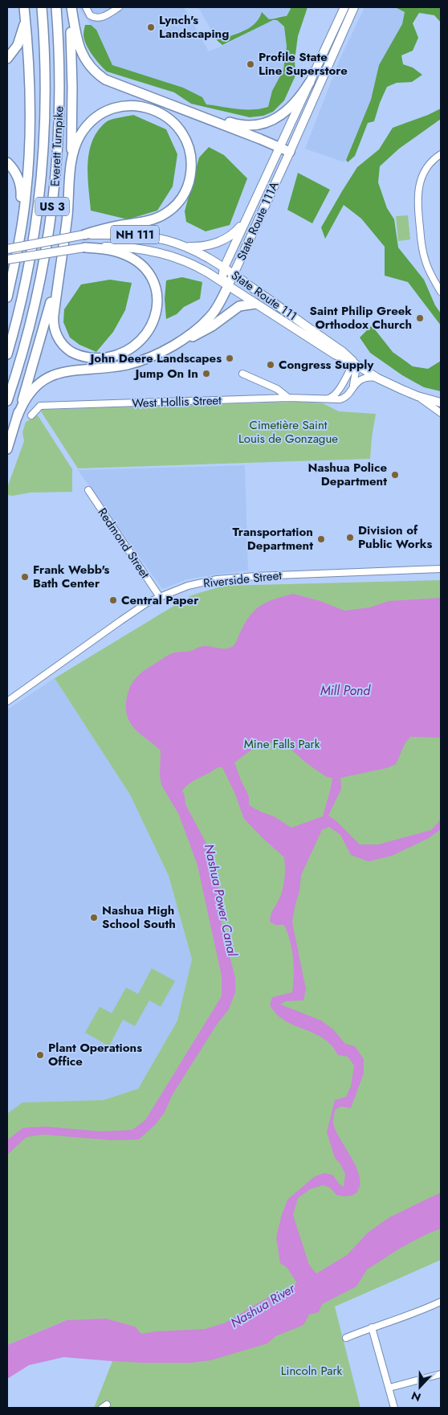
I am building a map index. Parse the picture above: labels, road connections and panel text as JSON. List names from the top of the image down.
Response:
{
  "streets": {
    "highway": ["Everett Turnpike", "US 3"],
    "main road": ["State Route 111A", "NH 111", "State Route 111"],
    "street": ["West Hollis Street", "Redmond Street", "Riverside Street"]
  },
  "crossings": [
    ["State Route 111A", "State Route 111"],
    ["NH 111", "State Route 111"],
    ["NH 111", "West Hollis Street"],
    ["Redmond Street", "Riverside Street"]
  ],
  "water": ["Mill Pond", "Nashua Power Canal", "Nashua River"],
  "parks": ["Cimetière Saint Louis de Gonzague", "Mine Falls Park", "Lincoln Park"],
  "places": [
    "Lynch's Landscaping",
    "Profile State Line Superstore",
    "Saint Philip Greek Orthodox Church",
    "John Deere Landscapes",
    "Congress Supply",
    "Jump On In",
    "Nashua Police Department",
    "Division of Public Works",
    "Transportation Department",
    "Frank Webb's Bath Center",
    "Central Paper",
    "Nashua High School South",
    "Plant Operations Office"
  ],
  "north": "bottom"
}
